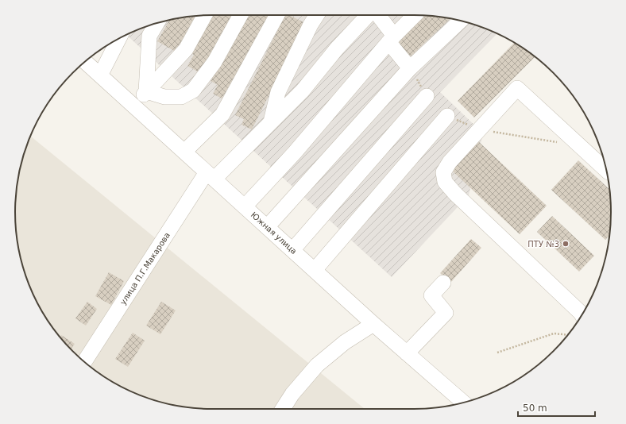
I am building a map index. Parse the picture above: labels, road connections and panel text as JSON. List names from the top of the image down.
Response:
{
  "streets": {
    "street": ["Южная улица", "улица П.Г.Макарова"]
  },
  "crossings": [
    ["Южная улица", "улица П.Г.Макарова"]
  ],
  "places": ["ПТУ №3"],
  "scale_bar": "50 m"
}
